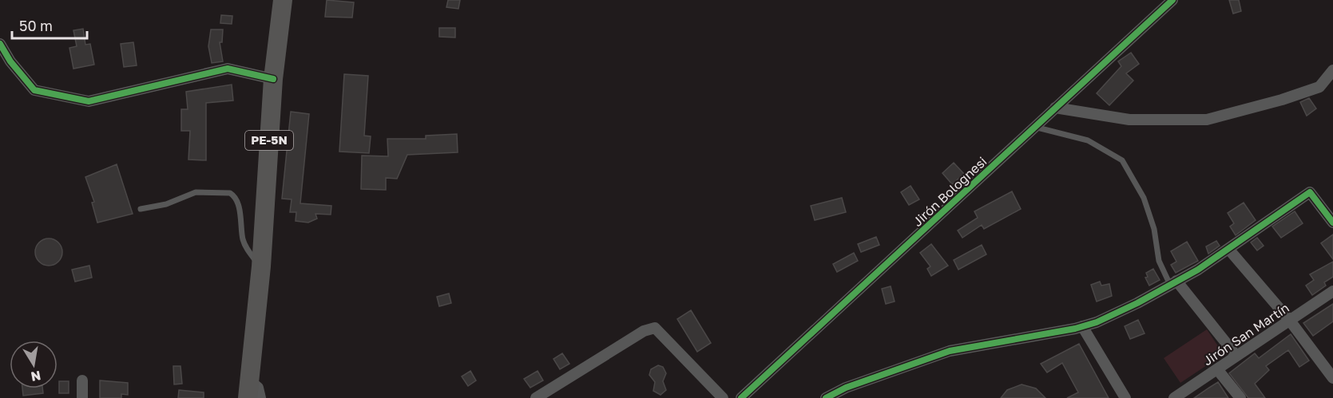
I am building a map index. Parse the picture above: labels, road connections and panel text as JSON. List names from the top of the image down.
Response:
{
  "streets": {
    "highway": ["PE-5N"],
    "street": ["Jirón Bolognesi", "Jirón San Martín"]
  },
  "scale_bar": "50 m",
  "north": "bottom"
}
